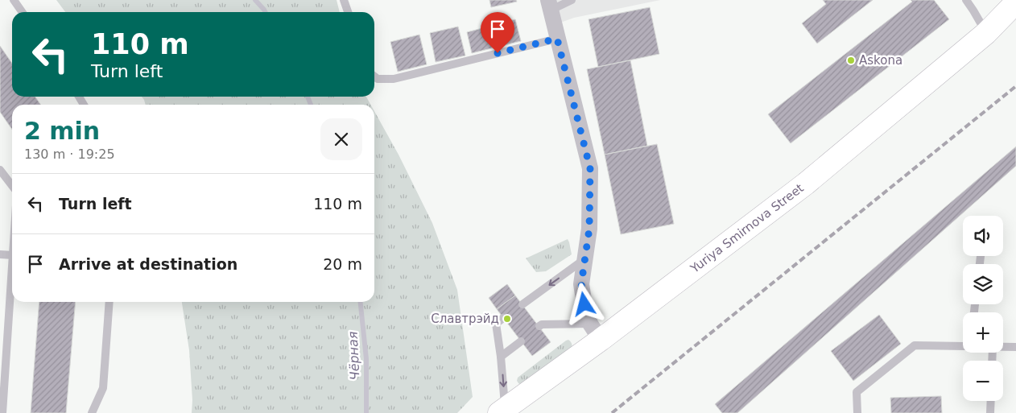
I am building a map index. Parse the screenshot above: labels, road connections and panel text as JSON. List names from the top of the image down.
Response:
{
  "streets": {
    "main road": ["Yuriya Smirnova Street"]
  },
  "water": ["Чёрная"],
  "places": ["Askona", "Славтрэйд"],
  "page": {
    "turn": ["110 m", "Turn left"],
    "heading": ["2 min", "130 m · 19:25"],
    "list": [
      {
        "name": "Turn left",
        "value": "110 m"
      },
      {
        "name": "Arrive at destination",
        "value": "20 m"
      }
    ],
    "map_buttons": ["+", "−"]
  }
}
